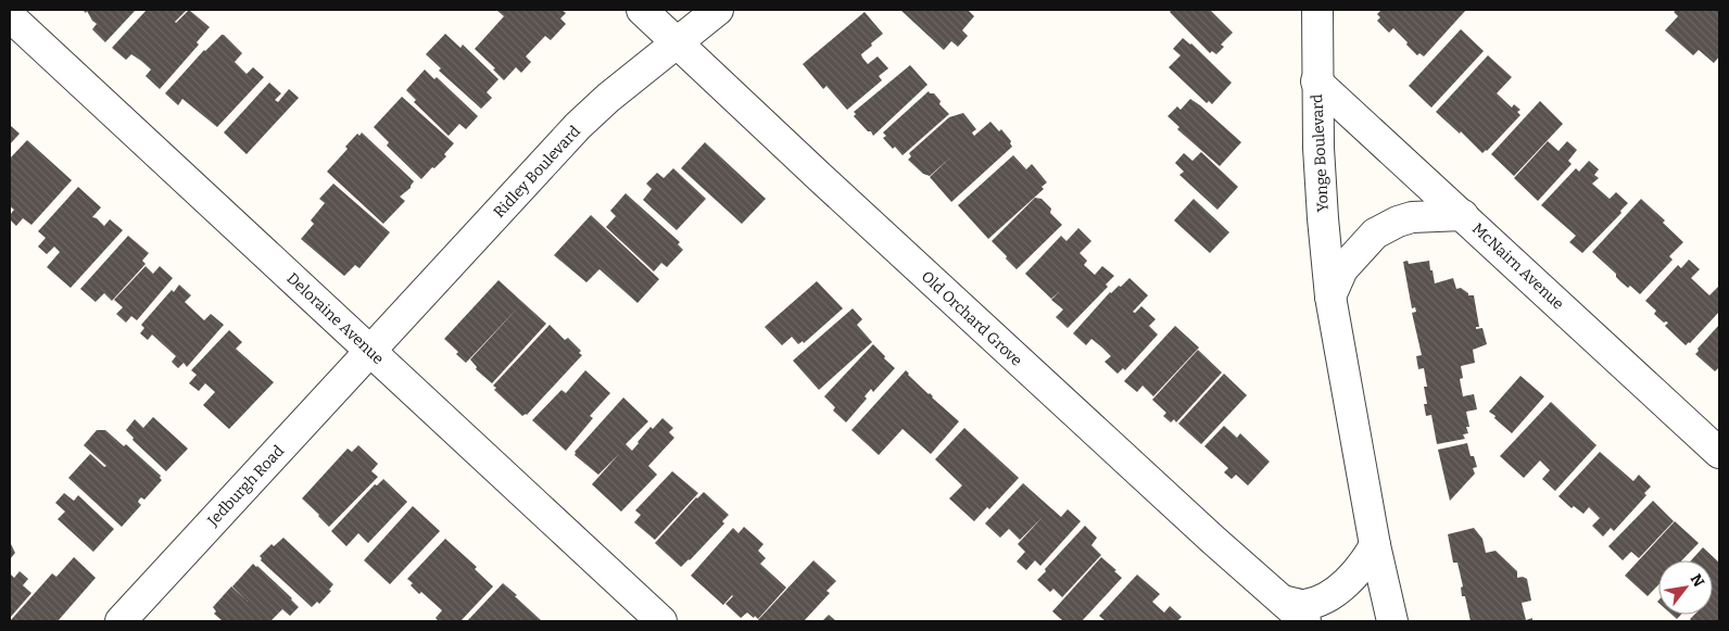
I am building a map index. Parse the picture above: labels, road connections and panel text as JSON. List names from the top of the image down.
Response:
{
  "streets": {
    "street": [
      "Yonge Boulevard",
      "Ridley Boulevard",
      "McNairn Avenue",
      "Deloraine Avenue",
      "Old Orchard Grove",
      "Jedburgh Road"
    ]
  },
  "crossings": [
    ["Yonge Boulevard", "McNairn Avenue"],
    ["Ridley Boulevard", "Deloraine Avenue"],
    ["Ridley Boulevard", "Old Orchard Grove"],
    ["Ridley Boulevard", "Jedburgh Road"],
    ["Deloraine Avenue", "Jedburgh Road"]
  ],
  "north": "top right"
}
